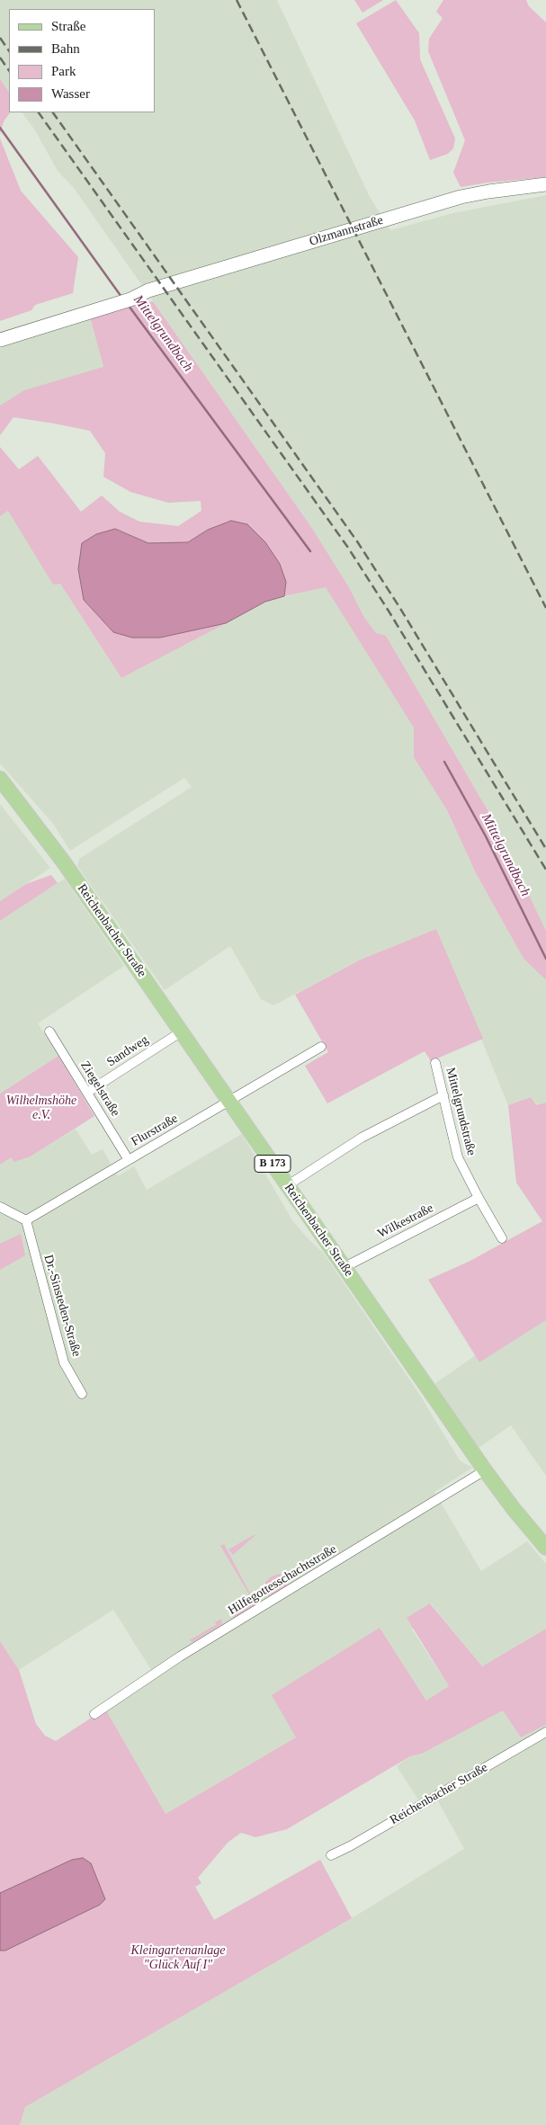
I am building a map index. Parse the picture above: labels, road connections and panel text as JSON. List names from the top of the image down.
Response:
{
  "streets": {
    "main road": ["Olzmannstraße", "Reichenbacher Straße", "B 173"],
    "street": [
      "Sandweg",
      "Ziegelstraße",
      "Mittelgrundstraße",
      "Flurstraße",
      "Wilkestraße",
      "Dr.-Sinsteden-Straße",
      "Hilfegottesschachtstraße"
    ]
  },
  "crossings": [
    ["Reichenbacher Straße", "Sandweg"],
    ["Reichenbacher Straße", "Flurstraße"],
    ["Reichenbacher Straße", "Wilkestraße"],
    ["Reichenbacher Straße", "Hilfegottesschachtstraße"],
    ["Sandweg", "Ziegelstraße"],
    ["Ziegelstraße", "Flurstraße"],
    ["Mittelgrundstraße", "Wilkestraße"],
    ["Flurstraße", "Dr.-Sinsteden-Straße"]
  ],
  "water": ["Mittelgrundbach"],
  "parks": ["Wilhelmshöhe e.V.", "Kleingartenanlage \"Glück Auf I\""],
  "legend": [
    "Straße",
    "Bahn",
    "Park",
    "Wasser"
  ]
}
